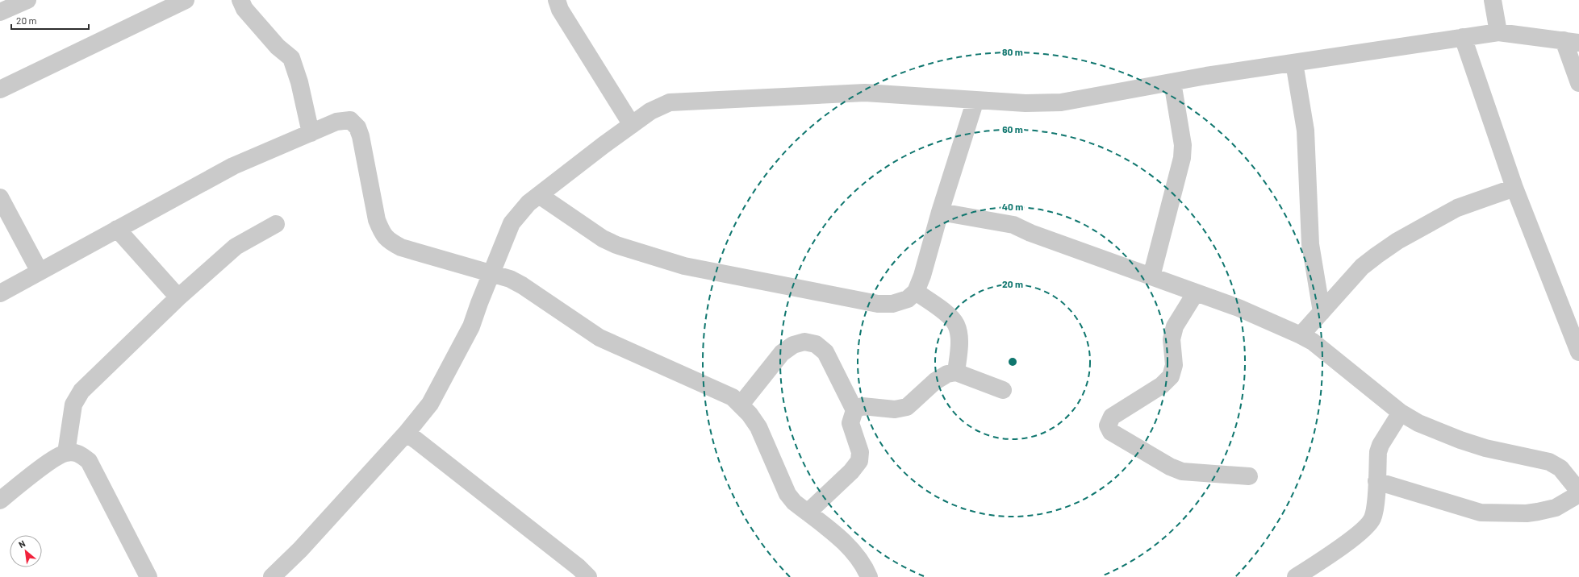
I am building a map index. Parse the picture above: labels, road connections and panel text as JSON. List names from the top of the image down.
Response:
{
  "scale_bar": "20 m",
  "north": "top left",
  "rings": [
    "80 m",
    "60 m",
    "40 m",
    "20 m"
  ]
}
